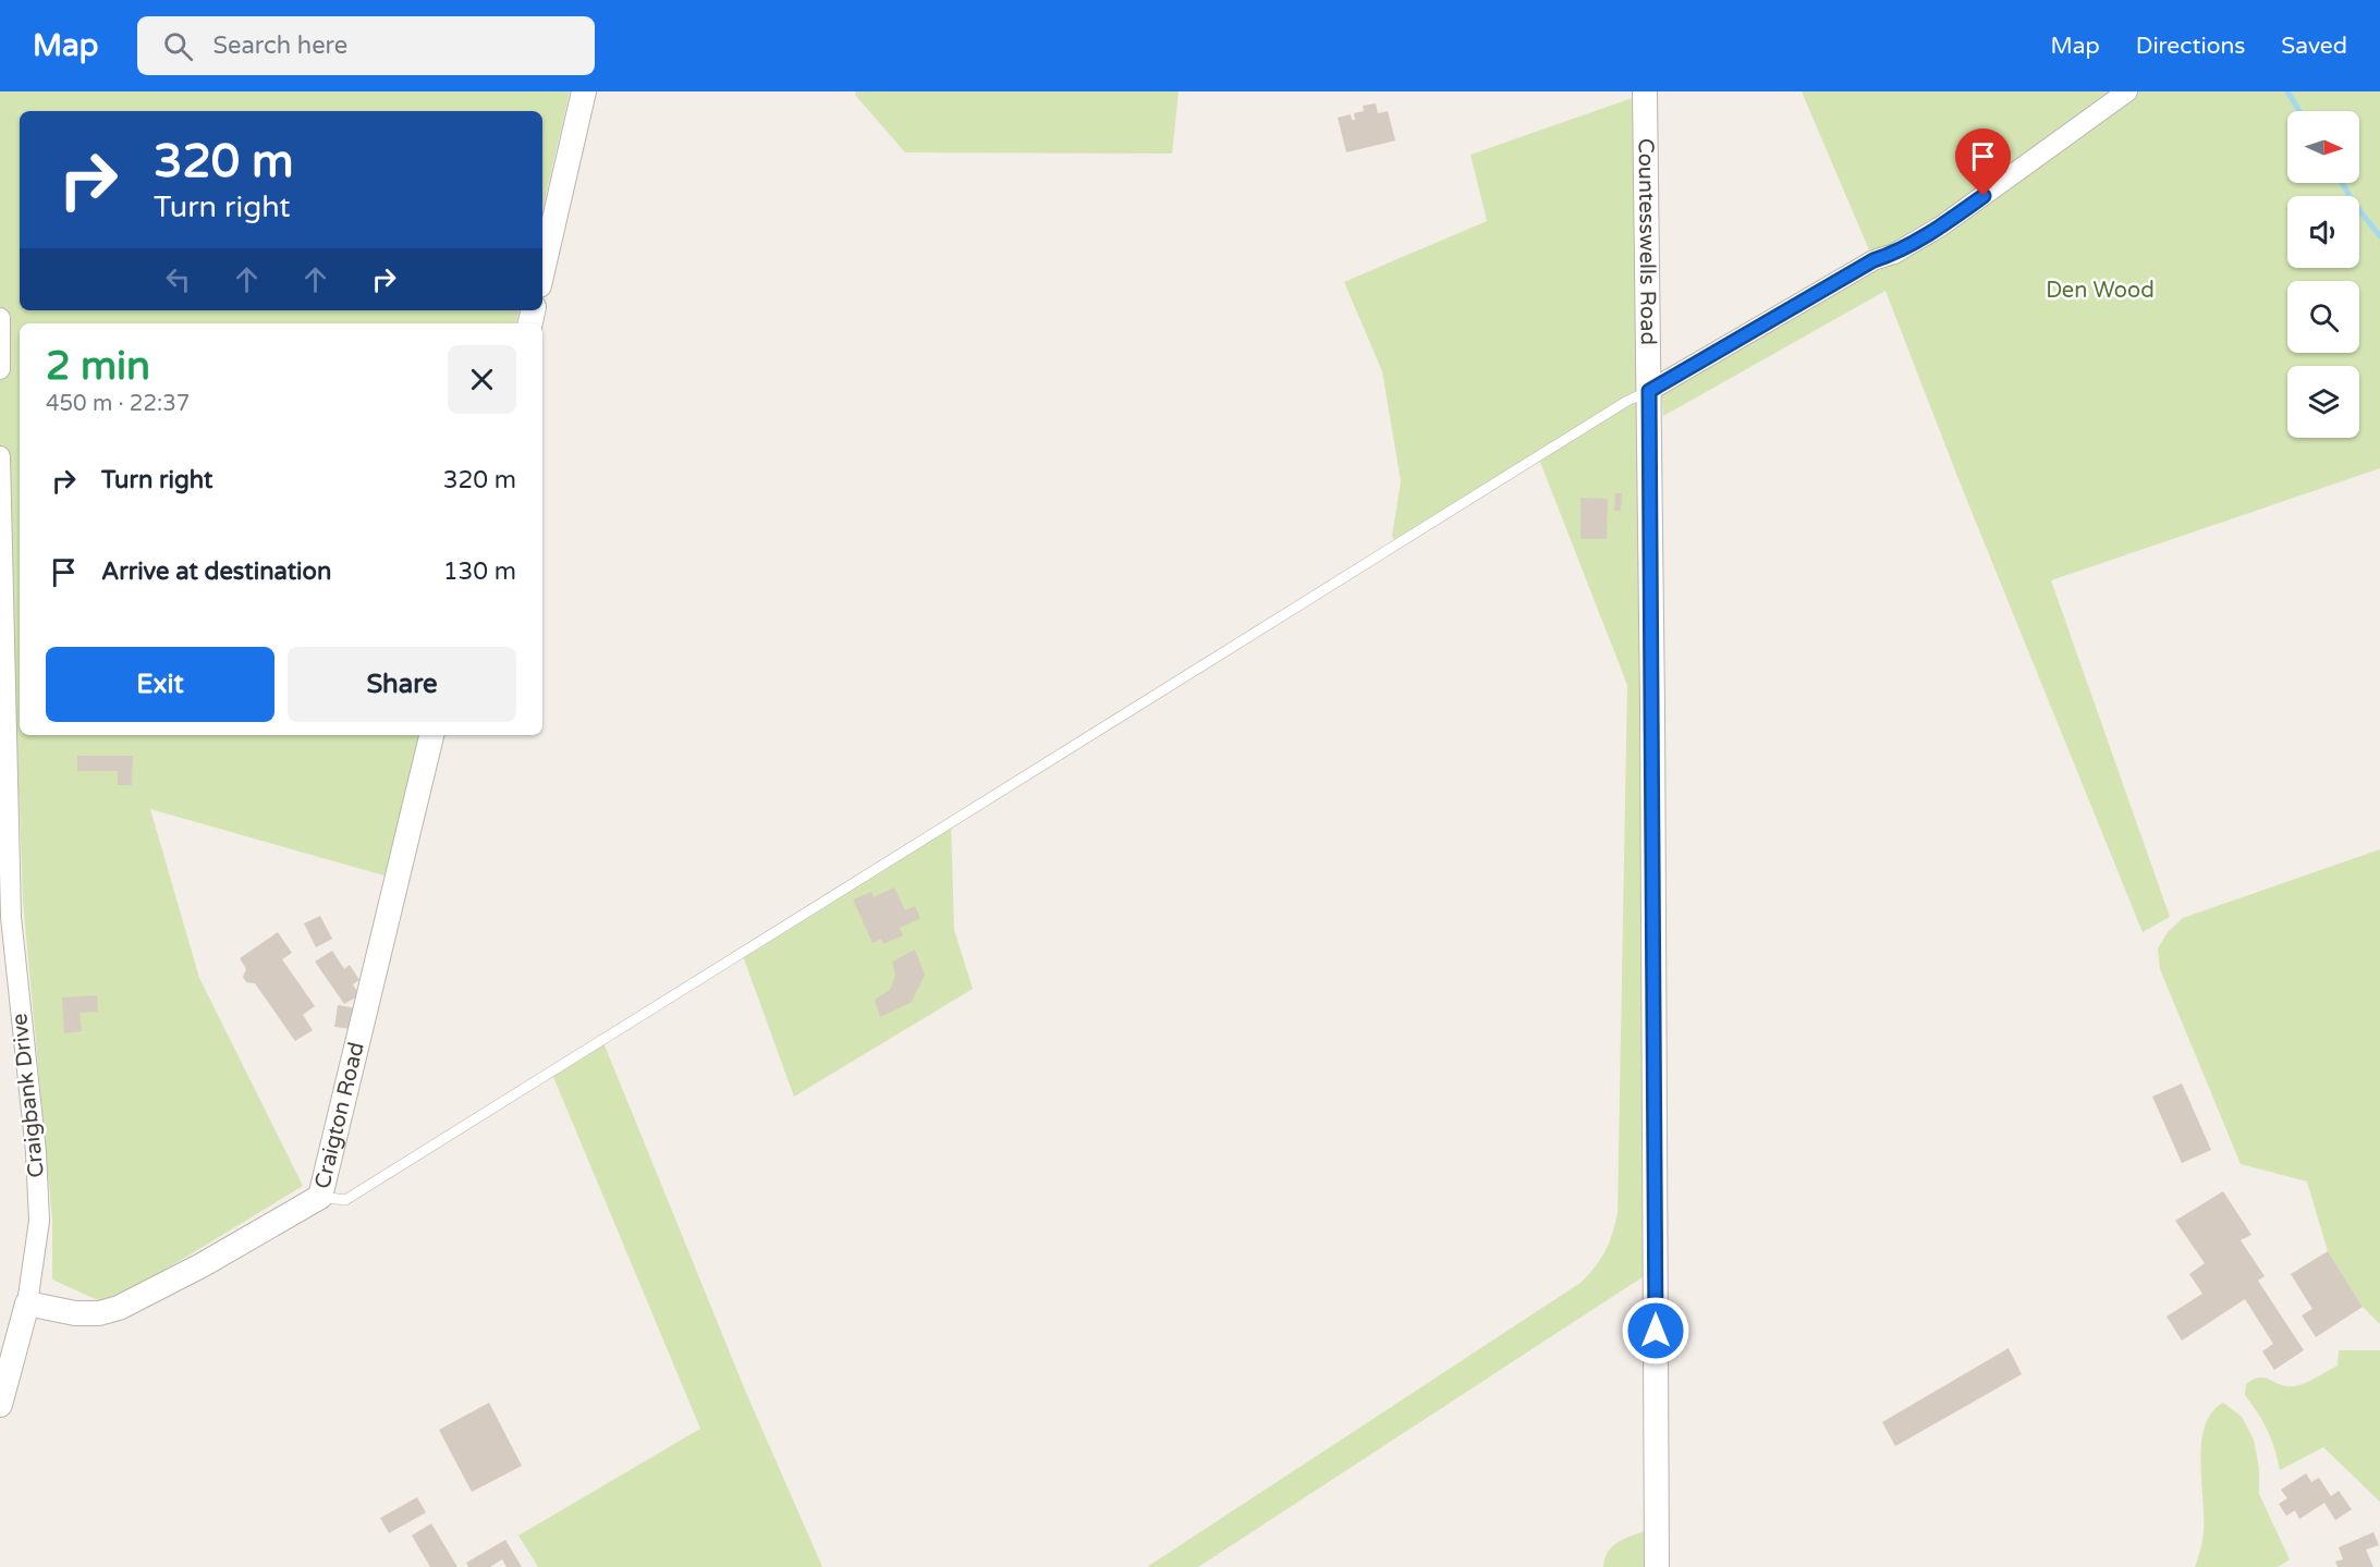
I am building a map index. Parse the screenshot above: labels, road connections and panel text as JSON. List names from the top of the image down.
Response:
{
  "streets": {
    "street": ["Countesswells Road", "Craigbank Drive", "Craigton Road"]
  },
  "crossings": [
    ["Craigbank Drive", "Craigton Road"]
  ],
  "parks": ["Den Wood"],
  "north": "right",
  "page": {
    "header": "Map",
    "search": "Search here",
    "nav": ["Map", "Directions", "Saved"],
    "turn": ["320 m", "Turn right"],
    "heading": ["2 min", "450 m · 22:37"],
    "list": [
      {
        "name": "Turn right",
        "value": "320 m"
      },
      {
        "name": "Arrive at destination",
        "value": "130 m"
      }
    ],
    "buttons": ["Exit", "Share"]
  }
}
